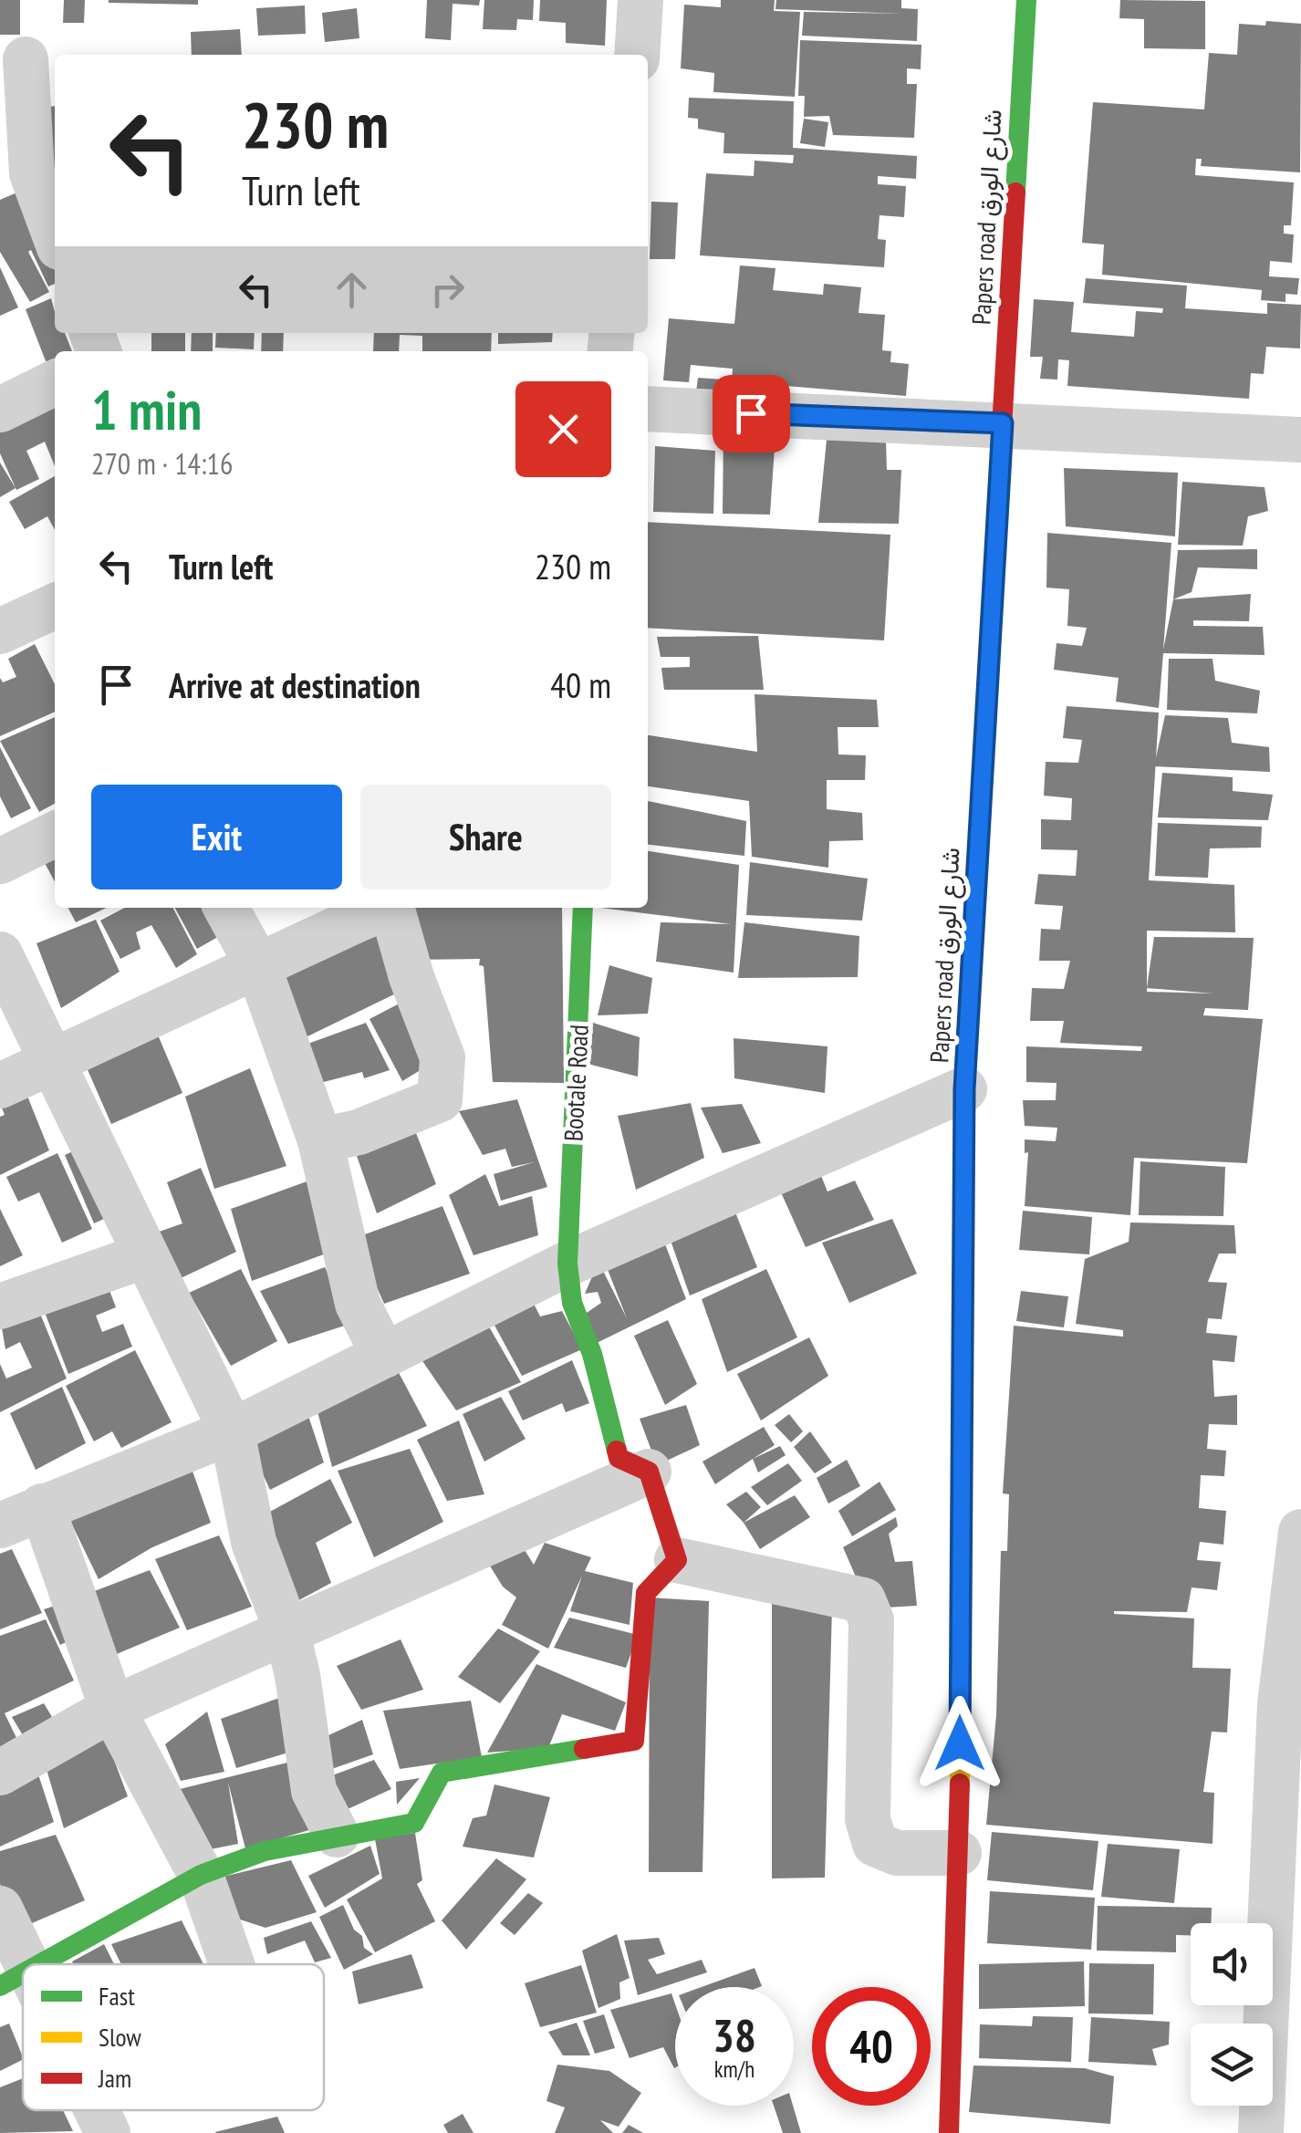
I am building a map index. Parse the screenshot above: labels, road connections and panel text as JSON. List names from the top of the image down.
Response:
{
  "streets": {
    "street": ["Papers road شارع الورق", "Bootale Road"]
  },
  "legend": ["Fast", "Slow", "Jam"],
  "page": {
    "turn": ["230 m", "Turn left"],
    "heading": ["1 min", "270 m · 14:16"],
    "list": [
      {
        "name": "Turn left",
        "value": "230 m"
      },
      {
        "name": "Arrive at destination",
        "value": "40 m"
      }
    ],
    "buttons": ["Exit", "Share"],
    "speed": "38 km/h",
    "limit": "40"
  }
}
